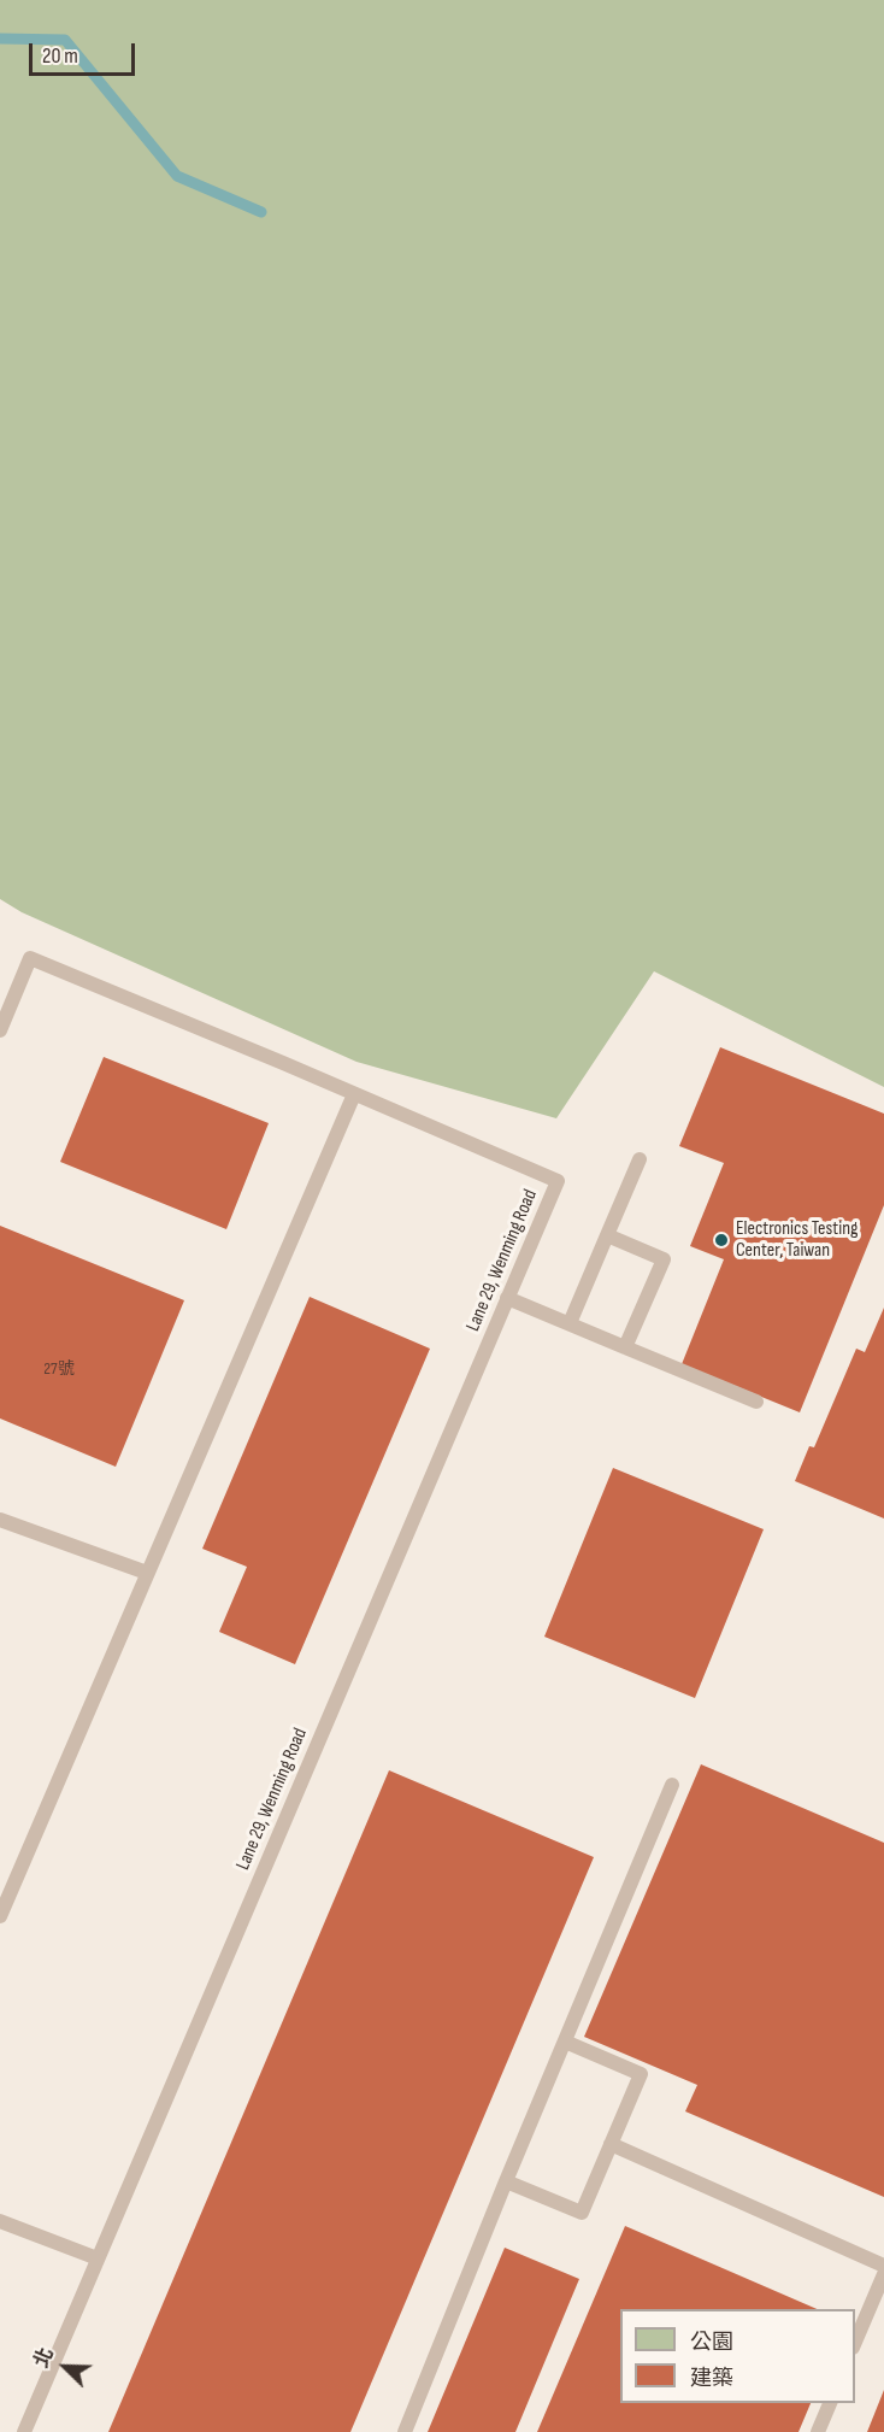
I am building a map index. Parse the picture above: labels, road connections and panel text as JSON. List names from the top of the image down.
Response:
{
  "streets": {
    "lane": ["Lane 29, Wenming Road"]
  },
  "places": ["Electronics Testing Center, Taiwan"],
  "house_numbers": ["27號"],
  "legend": ["公園", "建築"],
  "scale_bar": "20 m",
  "north": "top left"
}
